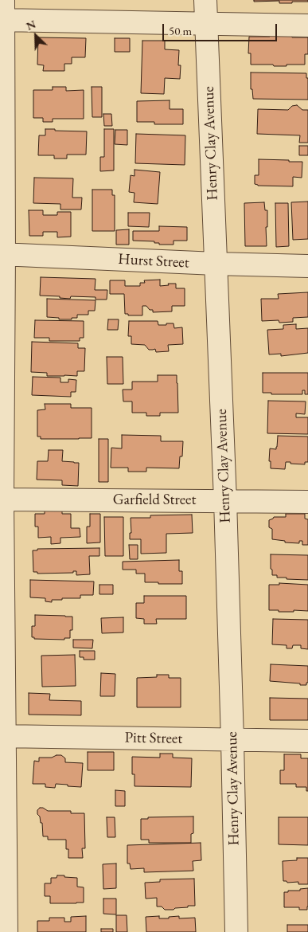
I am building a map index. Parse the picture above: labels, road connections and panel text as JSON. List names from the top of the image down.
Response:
{
  "streets": {
    "street": [
      "Henry Clay Avenue",
      "Hurst Street",
      "Garfield Street",
      "Pitt Street"
    ]
  },
  "crossings": [
    ["Henry Clay Avenue", "Hurst Street"],
    ["Henry Clay Avenue", "Garfield Street"],
    ["Henry Clay Avenue", "Pitt Street"]
  ],
  "scale_bar": "50 m",
  "north": "top left"
}
